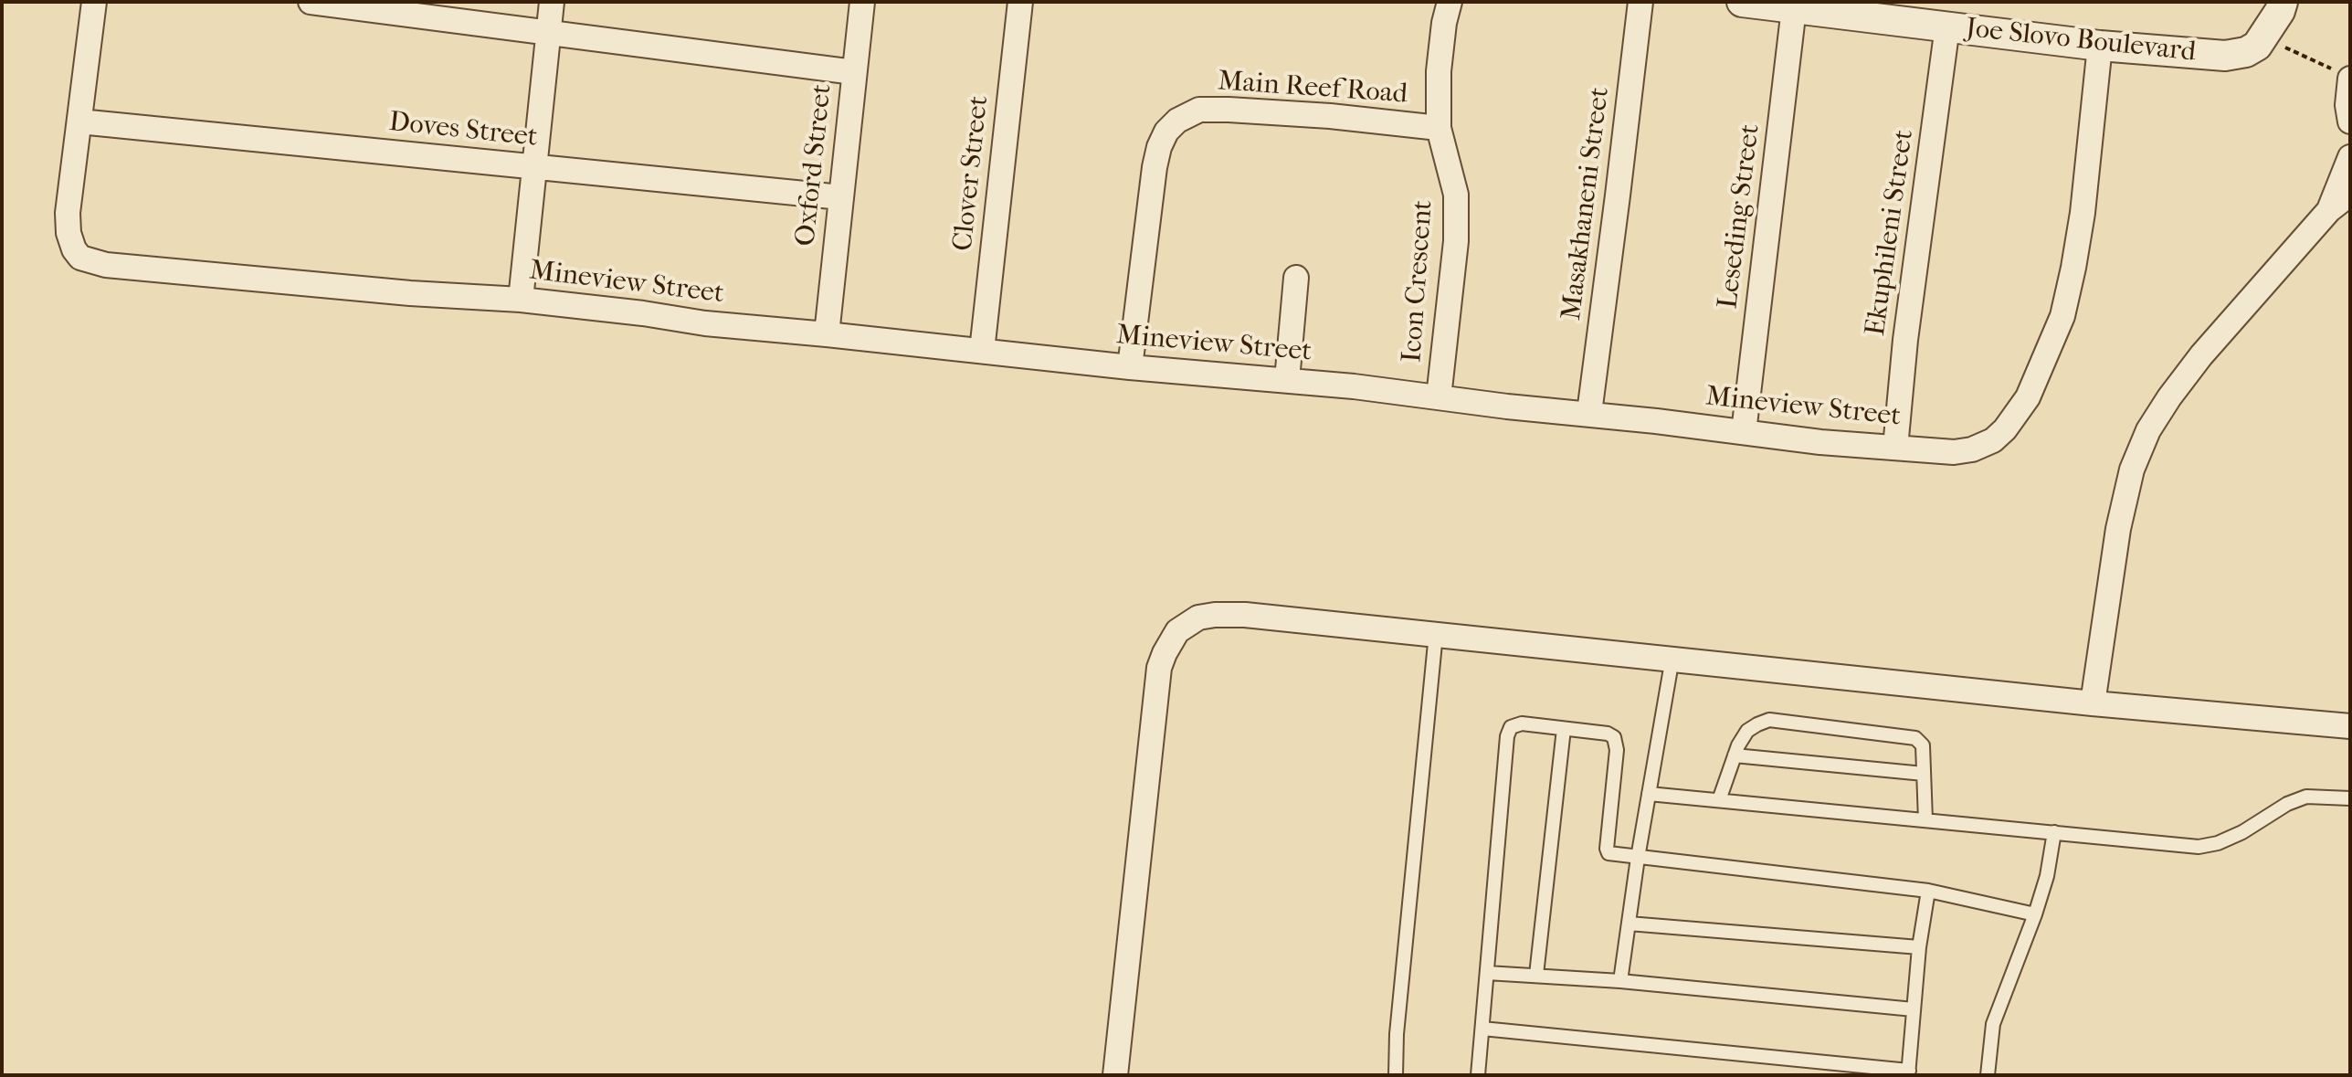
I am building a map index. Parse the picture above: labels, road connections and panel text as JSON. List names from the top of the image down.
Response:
{
  "streets": {
    "street": [
      "Joe Slovo Boulevard",
      "Main Reef Road",
      "Doves Street",
      "Oxford Street",
      "Clover Street",
      "Masakhaneni Street",
      "Leseding Street",
      "Ekuphileni Street",
      "Icon Crescent",
      "Mineview Street"
    ]
  },
  "crossings": [
    ["Joe Slovo Boulevard", "Leseding Street"],
    ["Joe Slovo Boulevard", "Ekuphileni Street"],
    ["Joe Slovo Boulevard", "Mineview Street"],
    ["Main Reef Road", "Icon Crescent"],
    ["Main Reef Road", "Mineview Street"],
    ["Doves Street", "Oxford Street"],
    ["Doves Street", "Mineview Street"],
    ["Oxford Street", "Mineview Street"],
    ["Clover Street", "Mineview Street"],
    ["Masakhaneni Street", "Mineview Street"],
    ["Leseding Street", "Mineview Street"],
    ["Ekuphileni Street", "Mineview Street"],
    ["Icon Crescent", "Mineview Street"]
  ]
}
